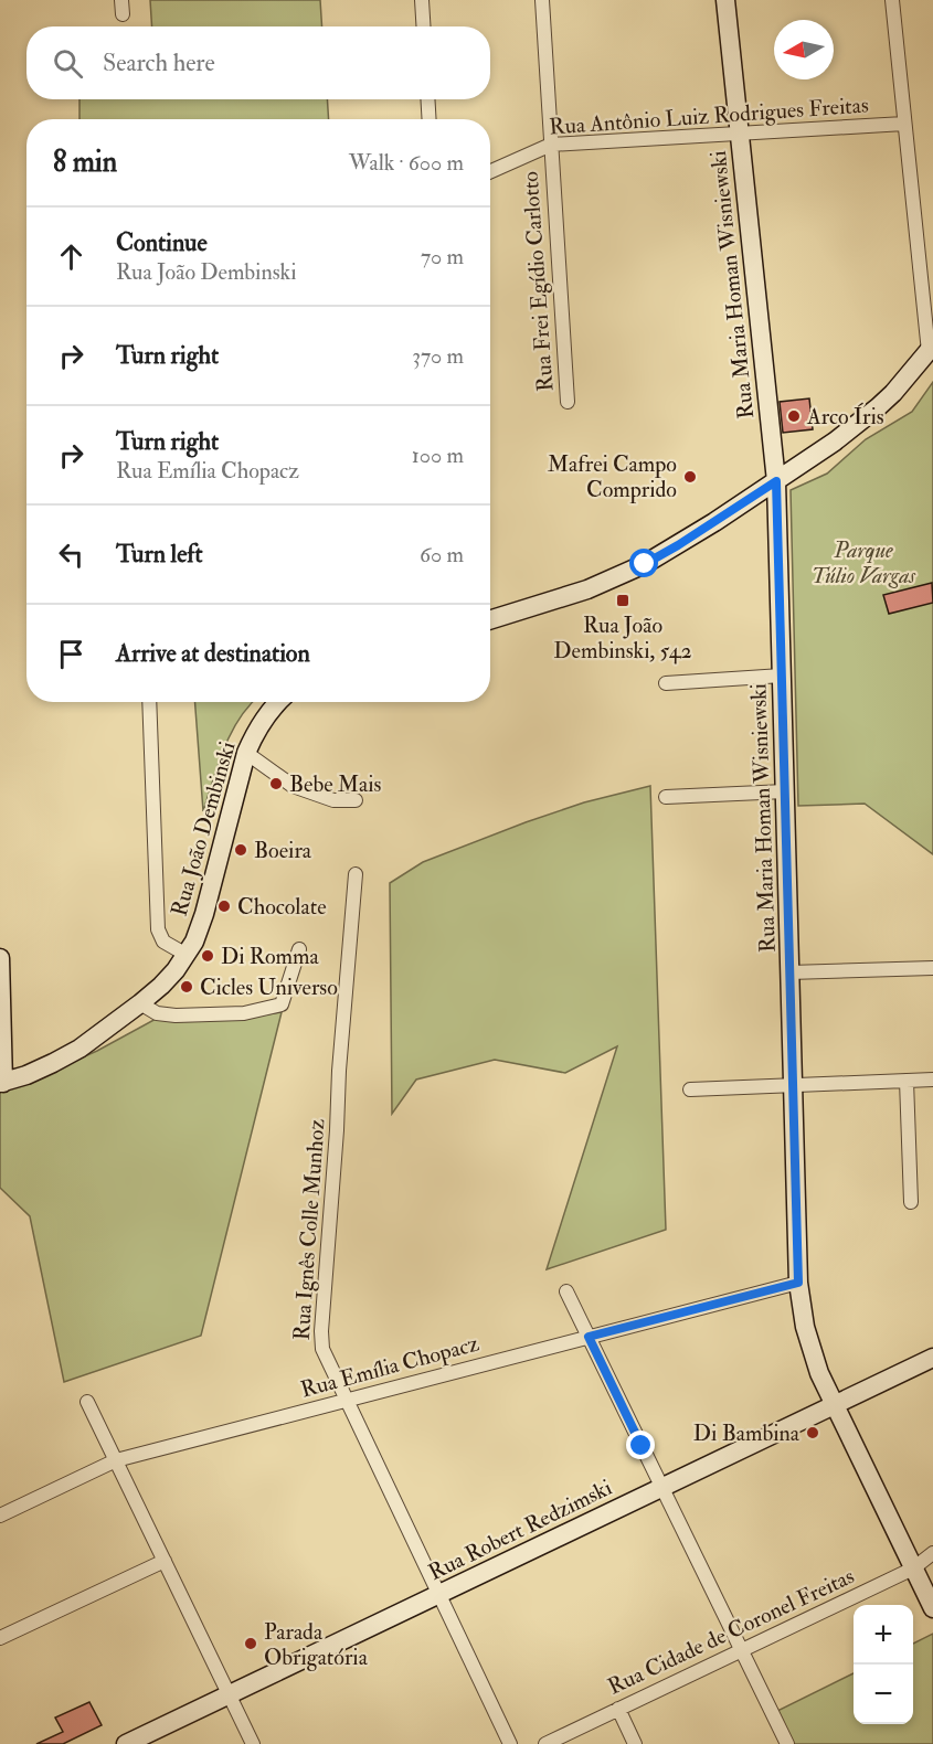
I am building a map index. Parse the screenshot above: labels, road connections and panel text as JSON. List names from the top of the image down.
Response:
{
  "streets": {
    "street": [
      "Rua Antônio Luiz Rodrigues Freitas",
      "Rua Frei Egídio Carlotto",
      "Rua Maria Homan Wisniewski",
      "Rua João Dembinski",
      "Rua Ignês Colle Munhoz",
      "Rua Emília Chopacz",
      "Rua Robert Redzimski",
      "Rua Cidade de Coronel Freitas"
    ]
  },
  "crossings": [
    ["Rua Antônio Luiz Rodrigues Freitas", "Rua Frei Egídio Carlotto"],
    ["Rua Antônio Luiz Rodrigues Freitas", "Rua Maria Homan Wisniewski"],
    ["Rua Maria Homan Wisniewski", "Rua Emília Chopacz"],
    ["Rua Maria Homan Wisniewski", "Rua Robert Redzimski"],
    ["Rua Maria Homan Wisniewski", "Rua Cidade de Coronel Freitas"],
    ["Rua Ignês Colle Munhoz", "Rua Emília Chopacz"],
    ["Rua Ignês Colle Munhoz", "Rua Robert Redzimski"]
  ],
  "parks": ["Parque Túlio Vargas"],
  "places": {
    "other": [
      "Arco Íris",
      "Mafrei Campo Comprido",
      "Bebe Mais",
      "Boeira",
      "Chocolate",
      "Di Romma",
      "Cicles Universo",
      "Di Bambina",
      "Parada Obrigatória"
    ],
    "transit": ["Rua João Dembinski, 542"]
  },
  "north": "left",
  "page": {
    "search": "Search here",
    "heading": ["8 min", "Walk · 600 m"],
    "list": [
      ["Continue", "Rua João Dembinski", "70 m"],
      ["Turn right", "370 m"],
      ["Turn right", "Rua Emília Chopacz", "100 m"],
      ["Turn left", "60 m"],
      "Arrive at destination"
    ],
    "map_buttons": ["+", "−"]
  }
}
